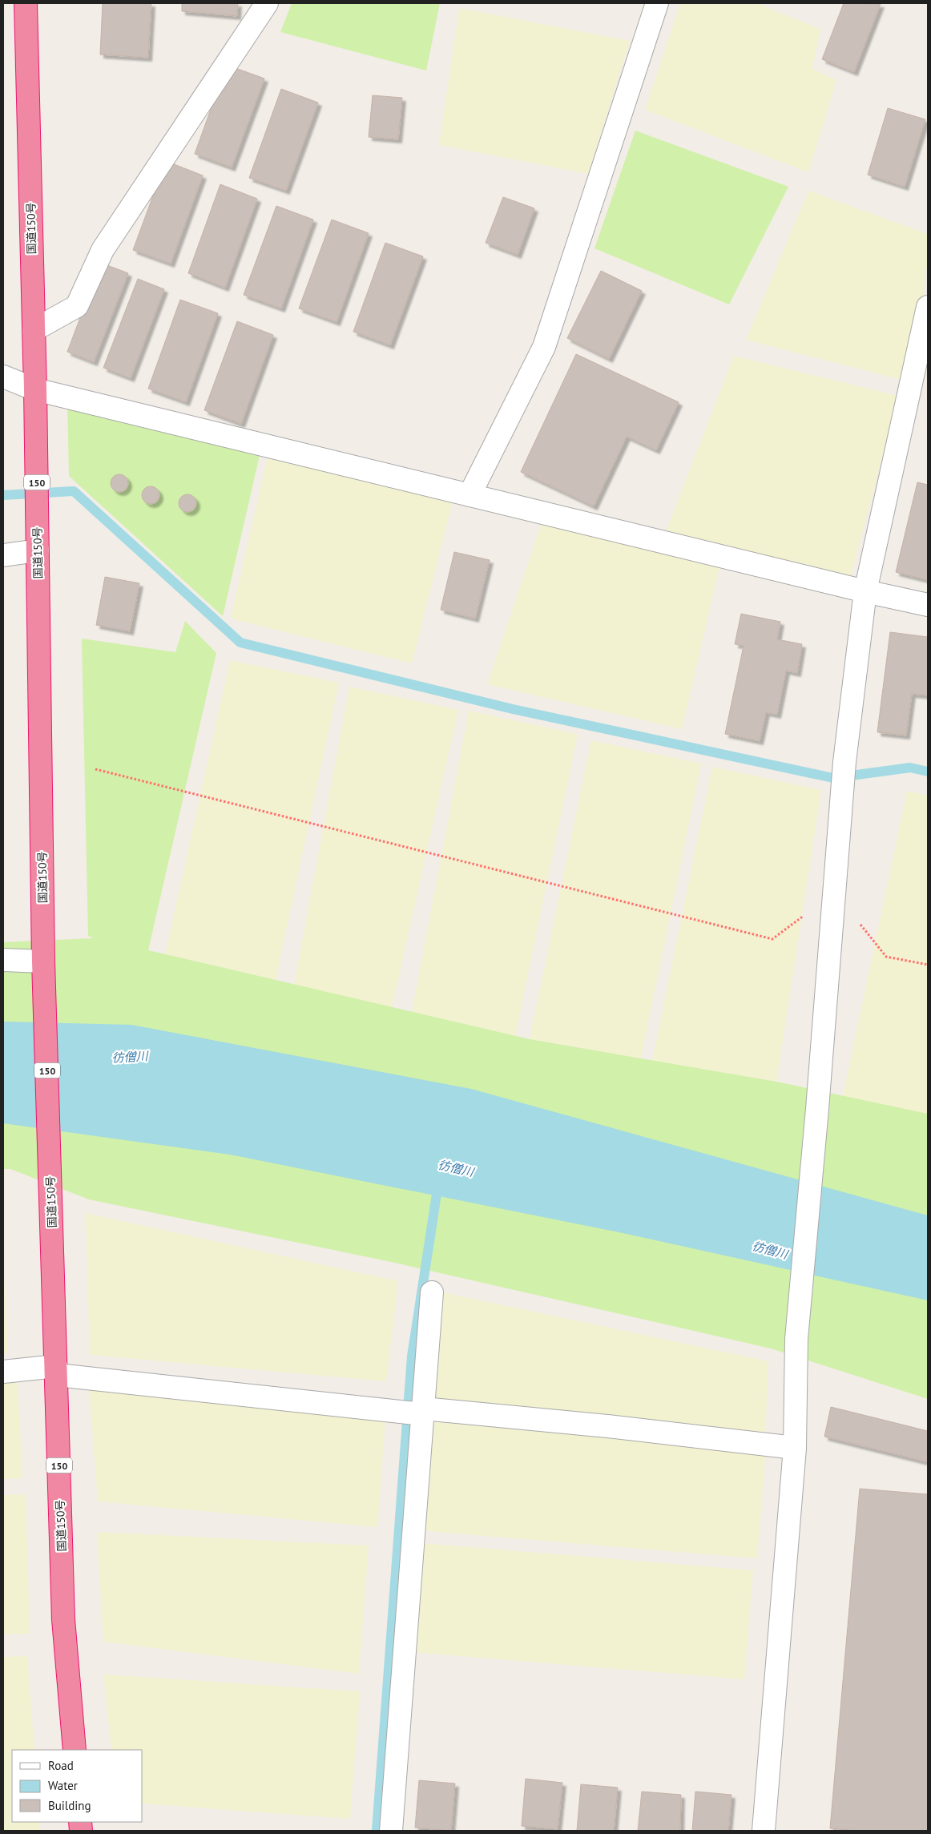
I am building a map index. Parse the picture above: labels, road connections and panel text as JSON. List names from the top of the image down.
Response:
{
  "streets": {
    "highway": ["国道150号", "150"]
  },
  "water": ["彷僧川"],
  "legend": ["Road", "Water", "Building"]
}
